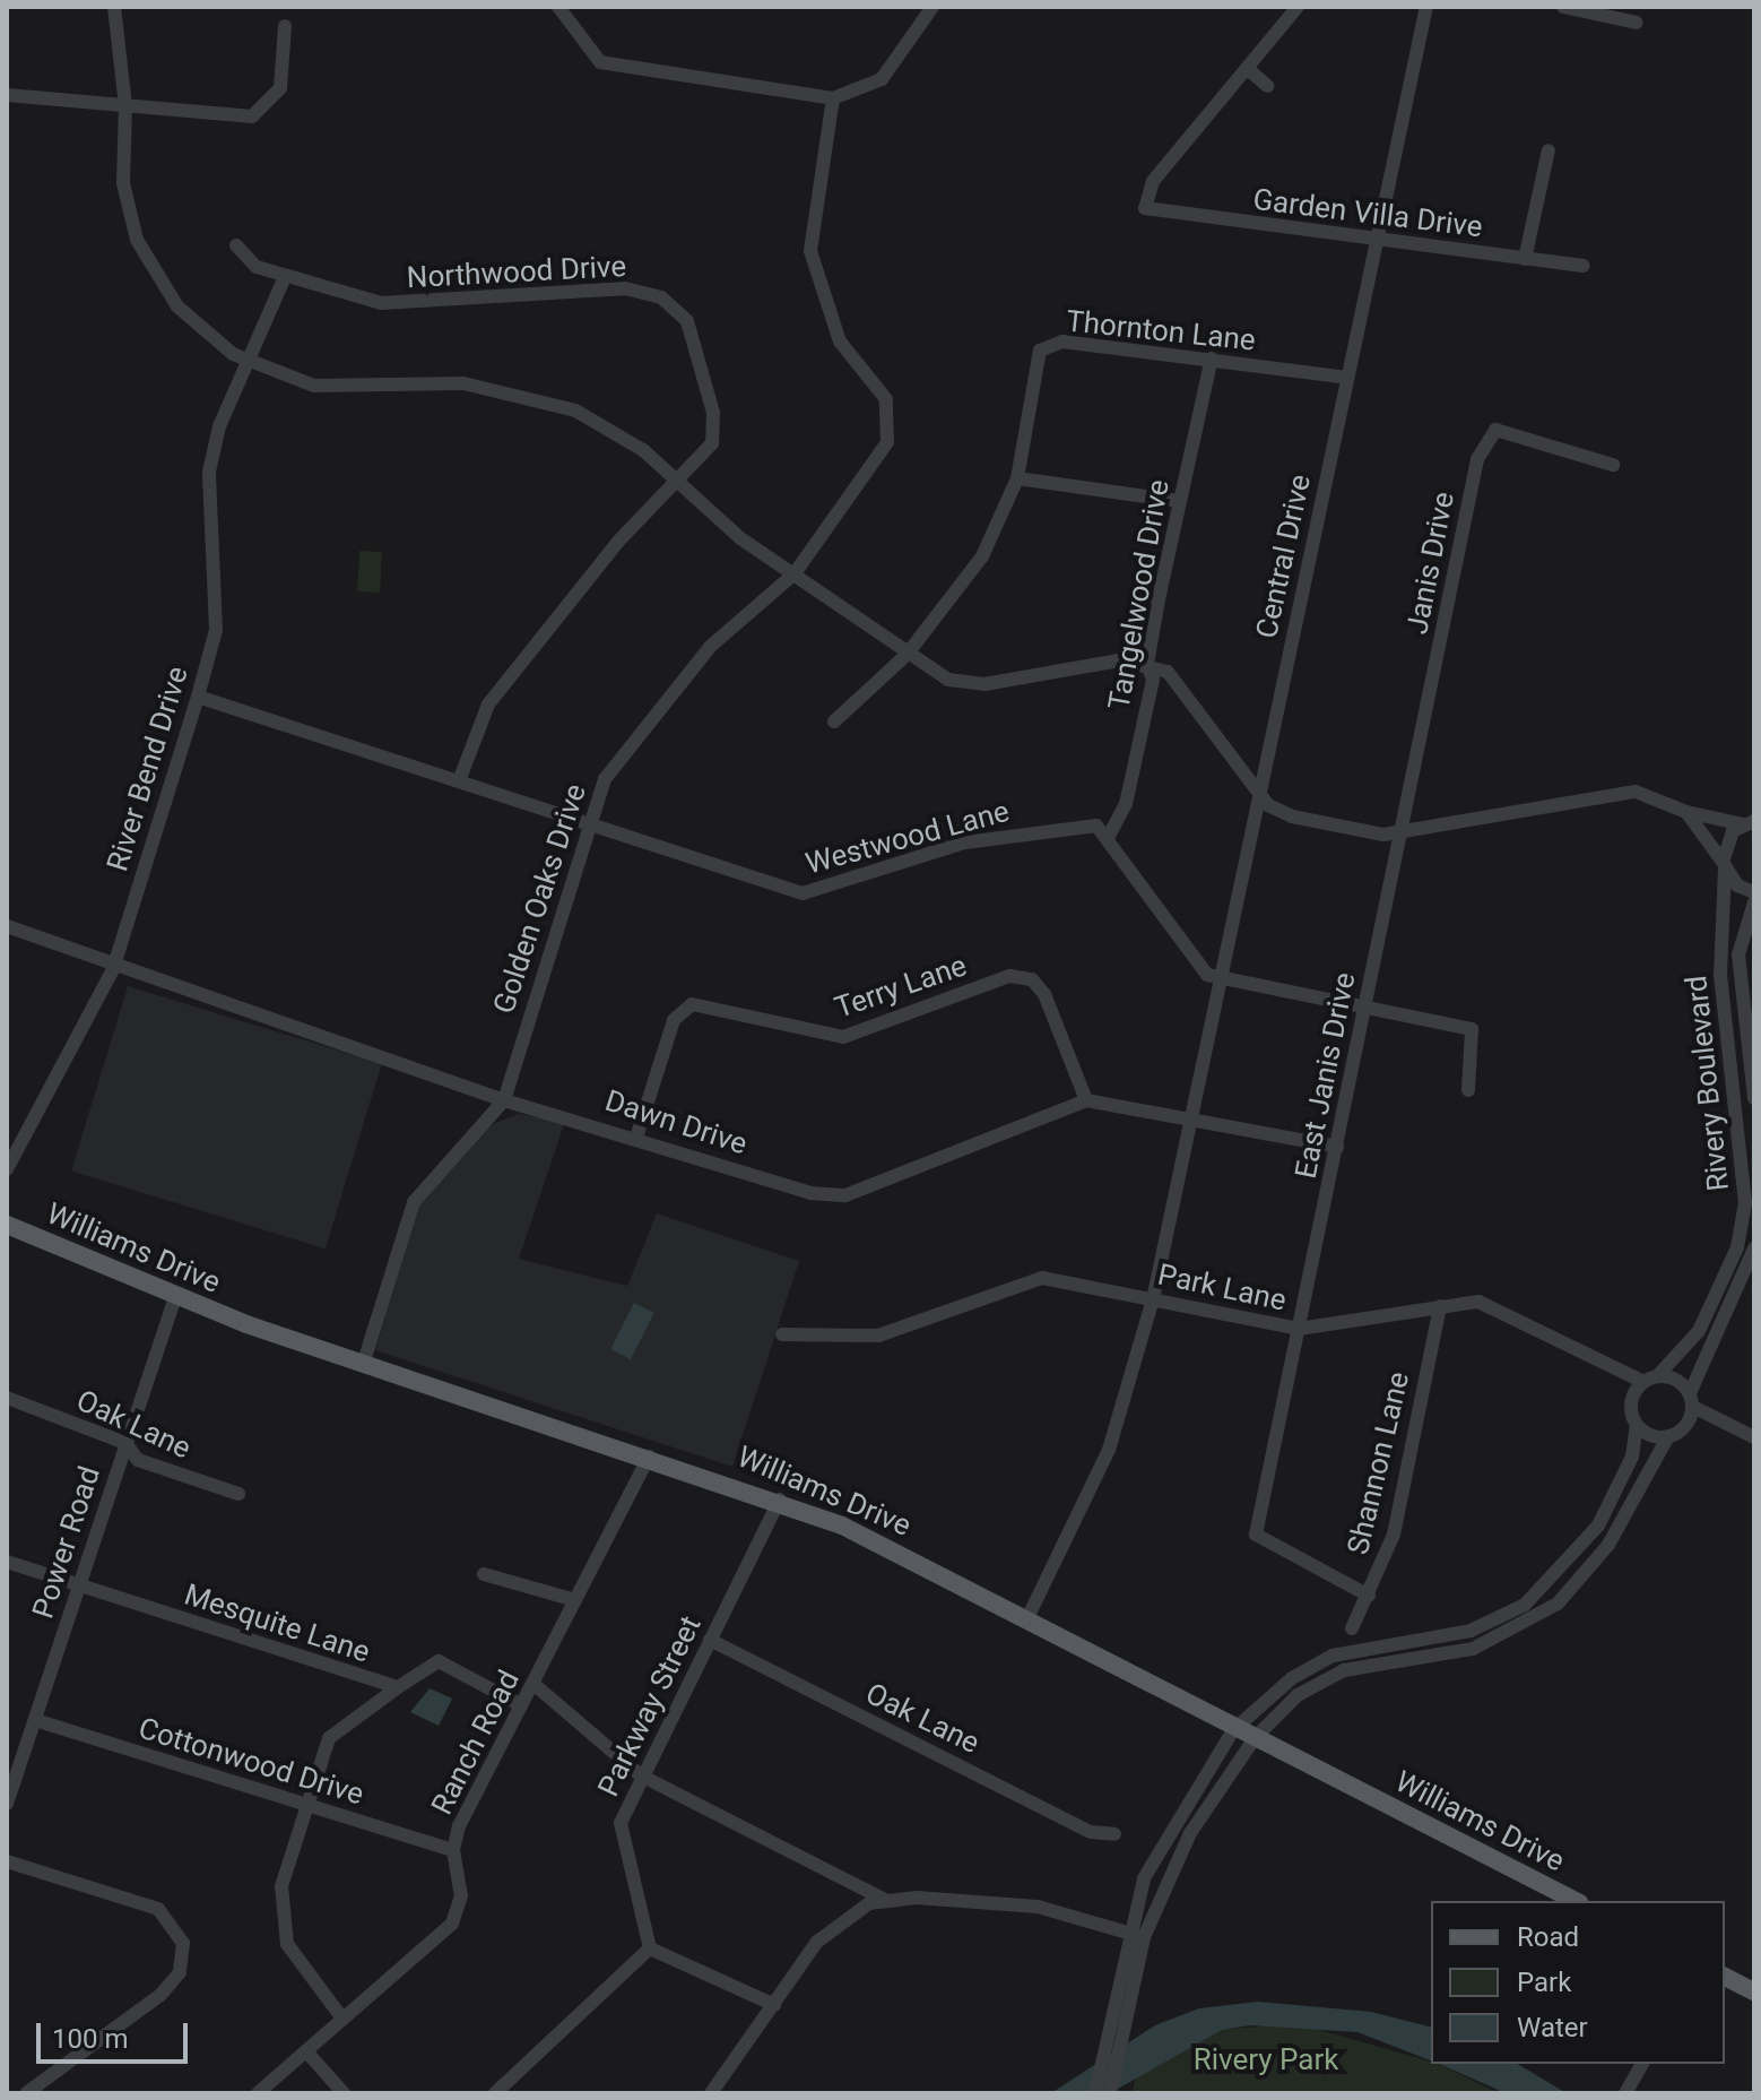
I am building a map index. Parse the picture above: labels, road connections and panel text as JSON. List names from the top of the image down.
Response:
{
  "streets": {
    "main road": ["Williams Drive"],
    "street": [
      "Garden Villa Drive",
      "Northwood Drive",
      "Thornton Lane",
      "Central Drive",
      "Janis Drive",
      "Tangelwood Drive",
      "River Bend Drive",
      "Westwood Lane",
      "Golden Oaks Drive",
      "Terry Lane",
      "East Janis Drive",
      "Rivery Boulevard",
      "Dawn Drive",
      "Park Lane",
      "Oak Lane",
      "Shannon Lane",
      "Power Road",
      "Mesquite Lane",
      "Parkway Street",
      "Ranch Road",
      "Cottonwood Drive"
    ]
  },
  "crossings": [
    ["Garden Villa Drive", "Central Drive"],
    ["Northwood Drive", "River Bend Drive"],
    ["Northwood Drive", "Westwood Lane"],
    ["Thornton Lane", "Central Drive"],
    ["Thornton Lane", "Tangelwood Drive"],
    ["Central Drive", "Williams Drive"],
    ["Central Drive", "Park Lane"],
    ["Janis Drive", "East Janis Drive"],
    ["Tangelwood Drive", "Westwood Lane"],
    ["River Bend Drive", "Westwood Lane"],
    ["River Bend Drive", "Dawn Drive"],
    ["Westwood Lane", "Golden Oaks Drive"],
    ["Golden Oaks Drive", "Dawn Drive"],
    ["Golden Oaks Drive", "Williams Drive"],
    ["Terry Lane", "Dawn Drive"],
    ["East Janis Drive", "Park Lane"],
    ["East Janis Drive", "Shannon Lane"],
    ["Rivery Boulevard", "Park Lane"],
    ["Williams Drive", "Power Road"],
    ["Williams Drive", "Parkway Street"],
    ["Williams Drive", "Ranch Road"],
    ["Park Lane", "Shannon Lane"],
    ["Oak Lane", "Power Road"],
    ["Oak Lane", "Parkway Street"],
    ["Power Road", "Mesquite Lane"],
    ["Power Road", "Cottonwood Drive"],
    ["Mesquite Lane", "Ranch Road"],
    ["Ranch Road", "Cottonwood Drive"]
  ],
  "parks": ["Rivery Park"],
  "legend": ["Road", "Park", "Water"],
  "scale_bar": "100 m"
}
